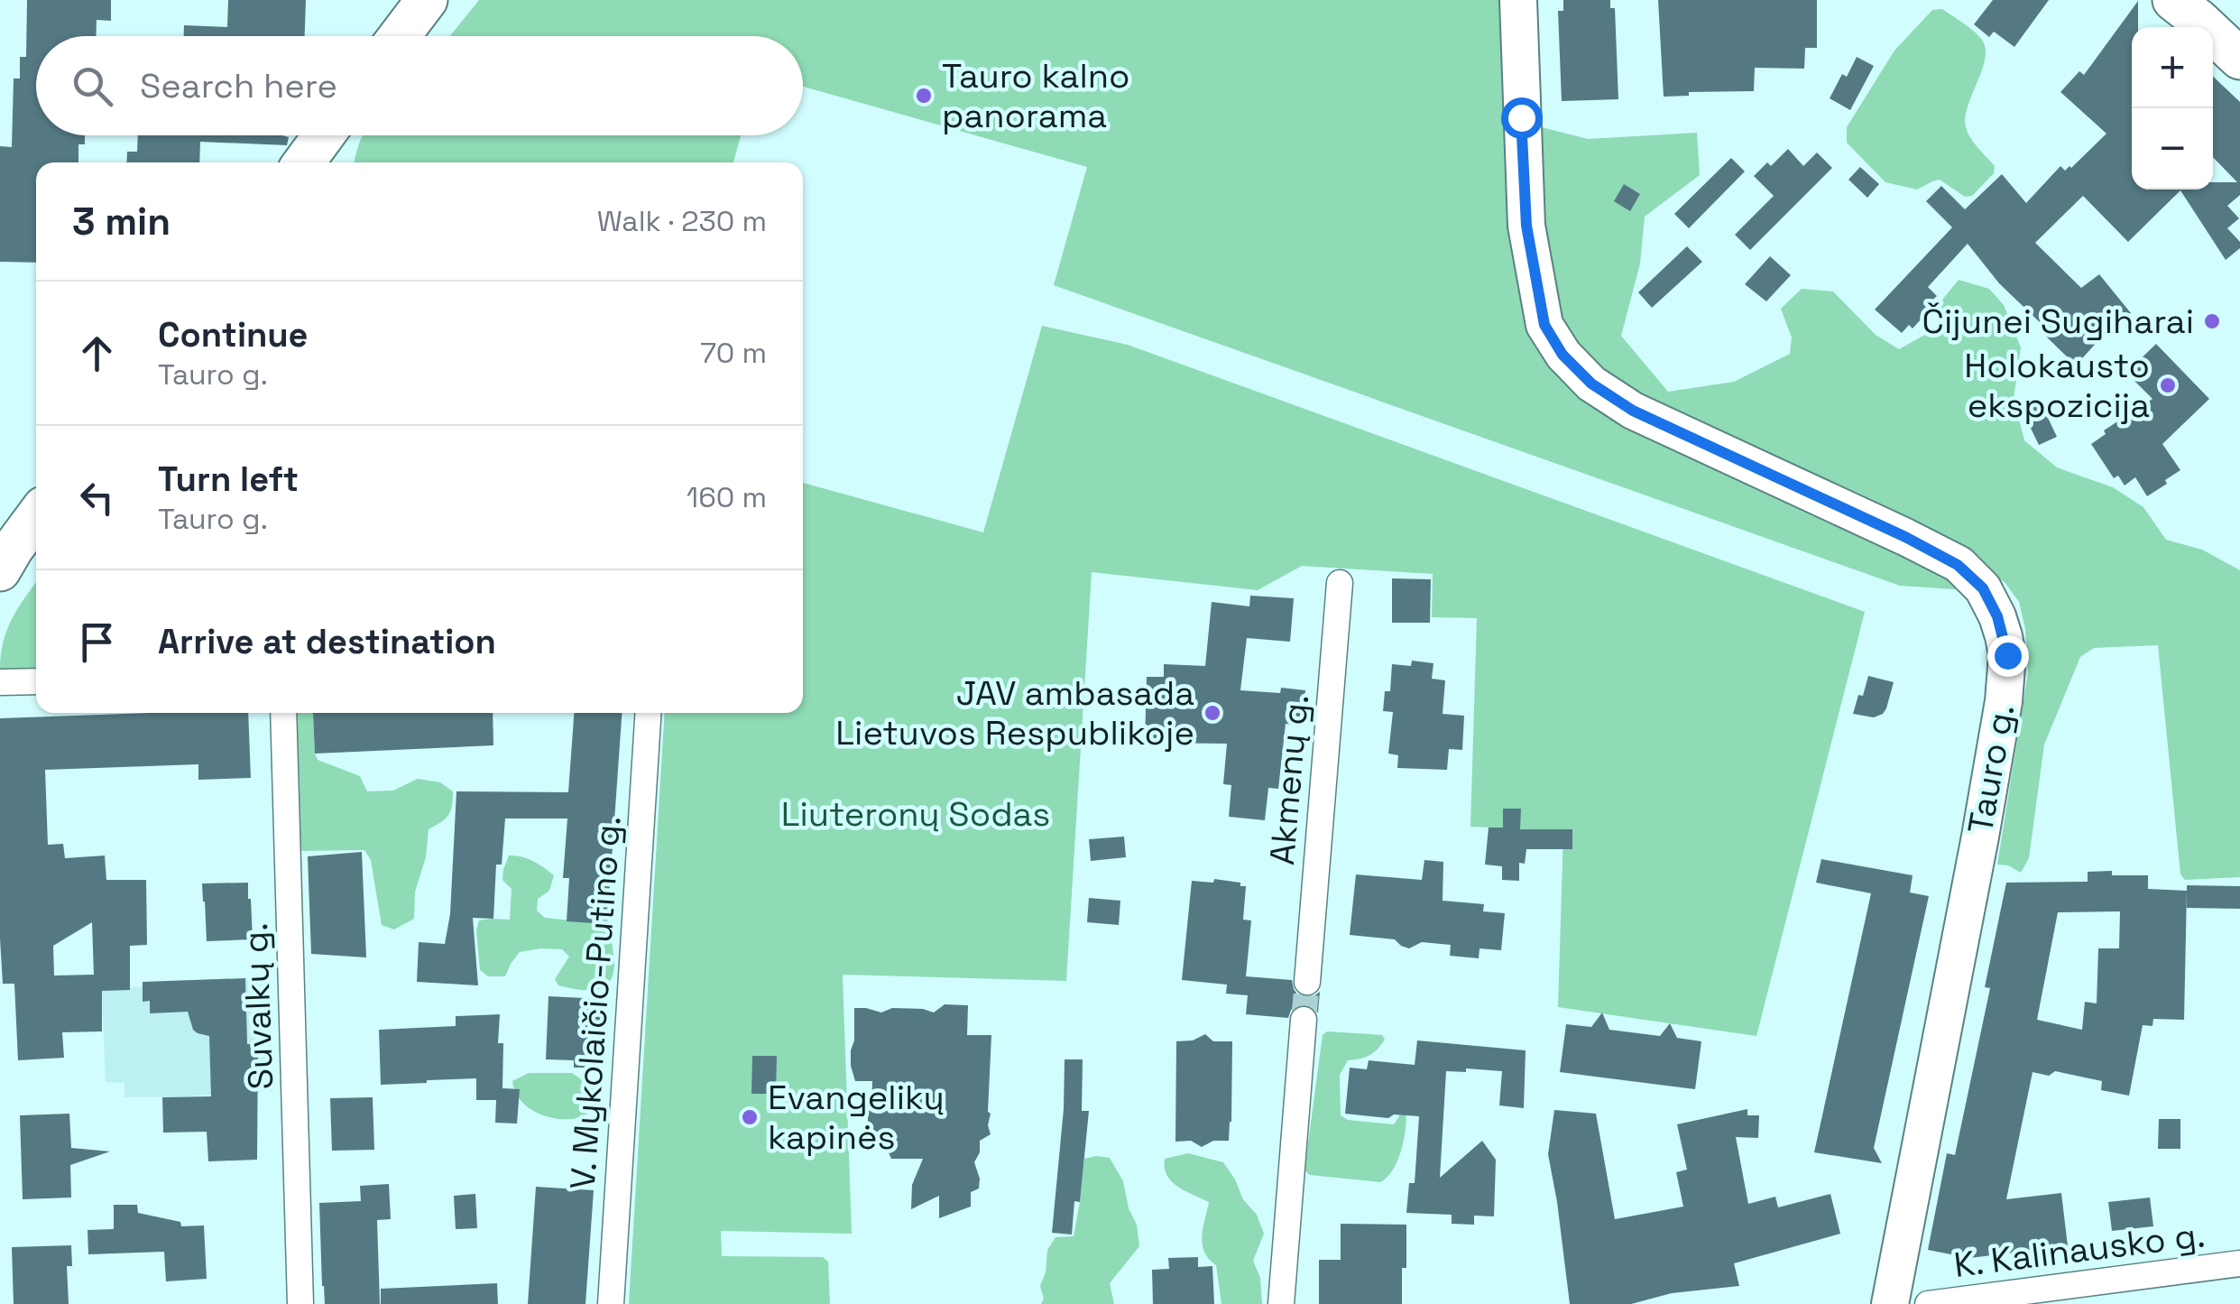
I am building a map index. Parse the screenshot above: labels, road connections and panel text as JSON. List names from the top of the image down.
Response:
{
  "streets": {
    "main road": ["Tauro g."],
    "street": [
      "Akmenų g.",
      "V. Mykolaičio-Putino g.",
      "Suvalkų g.",
      "K. Kalinausko g."
    ]
  },
  "parks": ["Liuteronų Sodas"],
  "places": [
    "Tauro kalno panorama",
    "Čijunei Sugiharai",
    "Holokausto ekspozicija",
    "JAV ambasada Lietuvos Respublikoje",
    "Evangelikų kapinės"
  ],
  "page": {
    "map_buttons": ["+", "−"],
    "search": "Search here",
    "heading": ["3 min", "Walk · 230 m"],
    "list": [
      ["Continue", "Tauro g.", "70 m"],
      ["Turn left", "Tauro g.", "160 m"],
      "Arrive at destination"
    ]
  }
}
